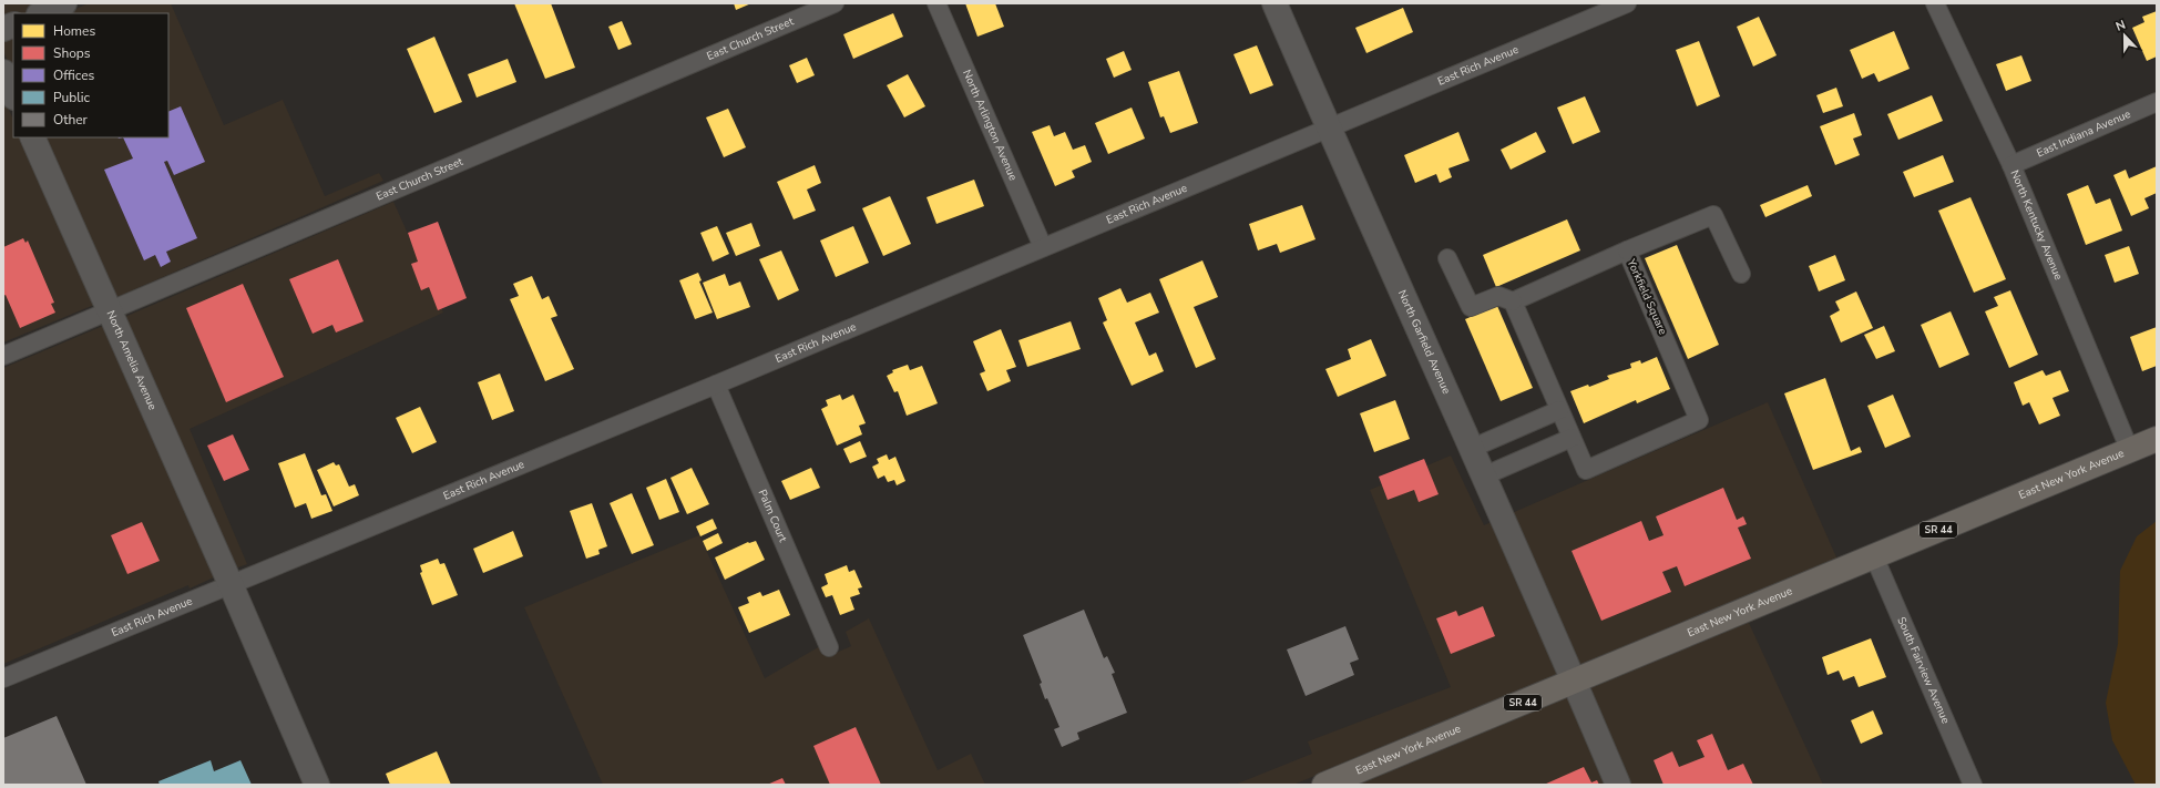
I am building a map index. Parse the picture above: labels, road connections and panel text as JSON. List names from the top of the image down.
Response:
{
  "streets": {
    "main road": ["East New York Avenue", "SR 44"],
    "street": [
      "East Church Street",
      "East Rich Avenue",
      "North Arlington Avenue",
      "East Indiana Avenue",
      "North Kentucky Avenue",
      "Yorkfield Square",
      "North Garfield Avenue",
      "North Amelia Avenue",
      "Palm Court",
      "South Fairview Avenue"
    ]
  },
  "crossings": [
    ["East Church Street", "North Amelia Avenue"],
    ["East Rich Avenue", "North Arlington Avenue"],
    ["East Rich Avenue", "North Garfield Avenue"],
    ["East Rich Avenue", "North Amelia Avenue"],
    ["East Rich Avenue", "Palm Court"],
    ["East Indiana Avenue", "North Kentucky Avenue"],
    ["North Kentucky Avenue", "East New York Avenue"],
    ["North Garfield Avenue", "East New York Avenue"],
    ["East New York Avenue", "South Fairview Avenue"]
  ],
  "legend": [
    "Homes",
    "Shops",
    "Offices",
    "Public",
    "Other"
  ],
  "north": "top"
}
